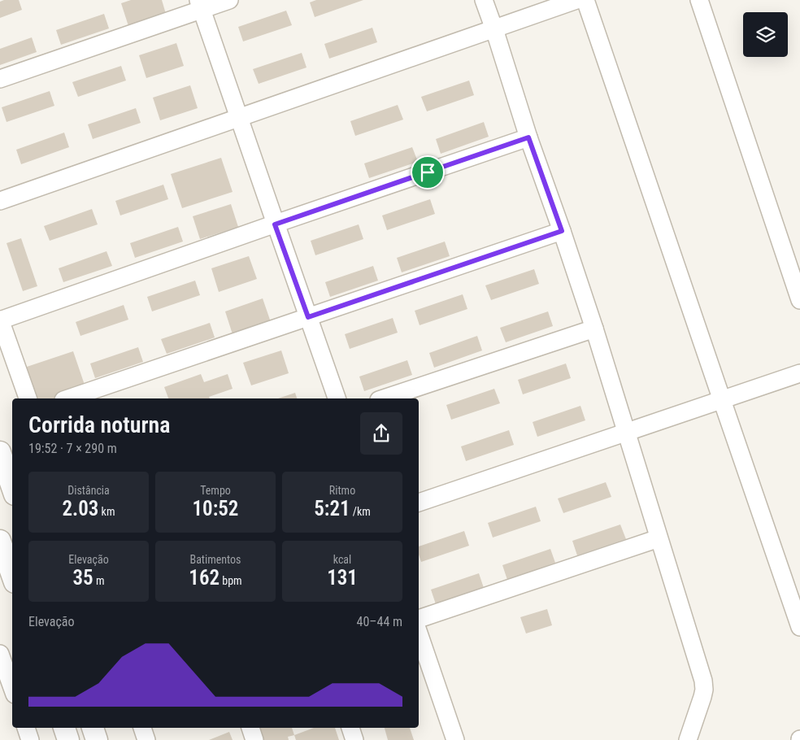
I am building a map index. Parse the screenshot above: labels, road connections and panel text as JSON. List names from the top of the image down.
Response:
{
  "page": {
    "heading": ["Corrida noturna", "19:52 · 7 × 290 m"],
    "stats": [
      ["Distância", "2.03 km"],
      ["Tempo", "10:52"],
      ["Ritmo", "5:21 /km"],
      ["Elevação", "35 m"],
      ["Batimentos", "162 bpm"],
      ["kcal", "131"]
    ],
    "chart": ["Elevação", "40–44 m"]
  }
}
